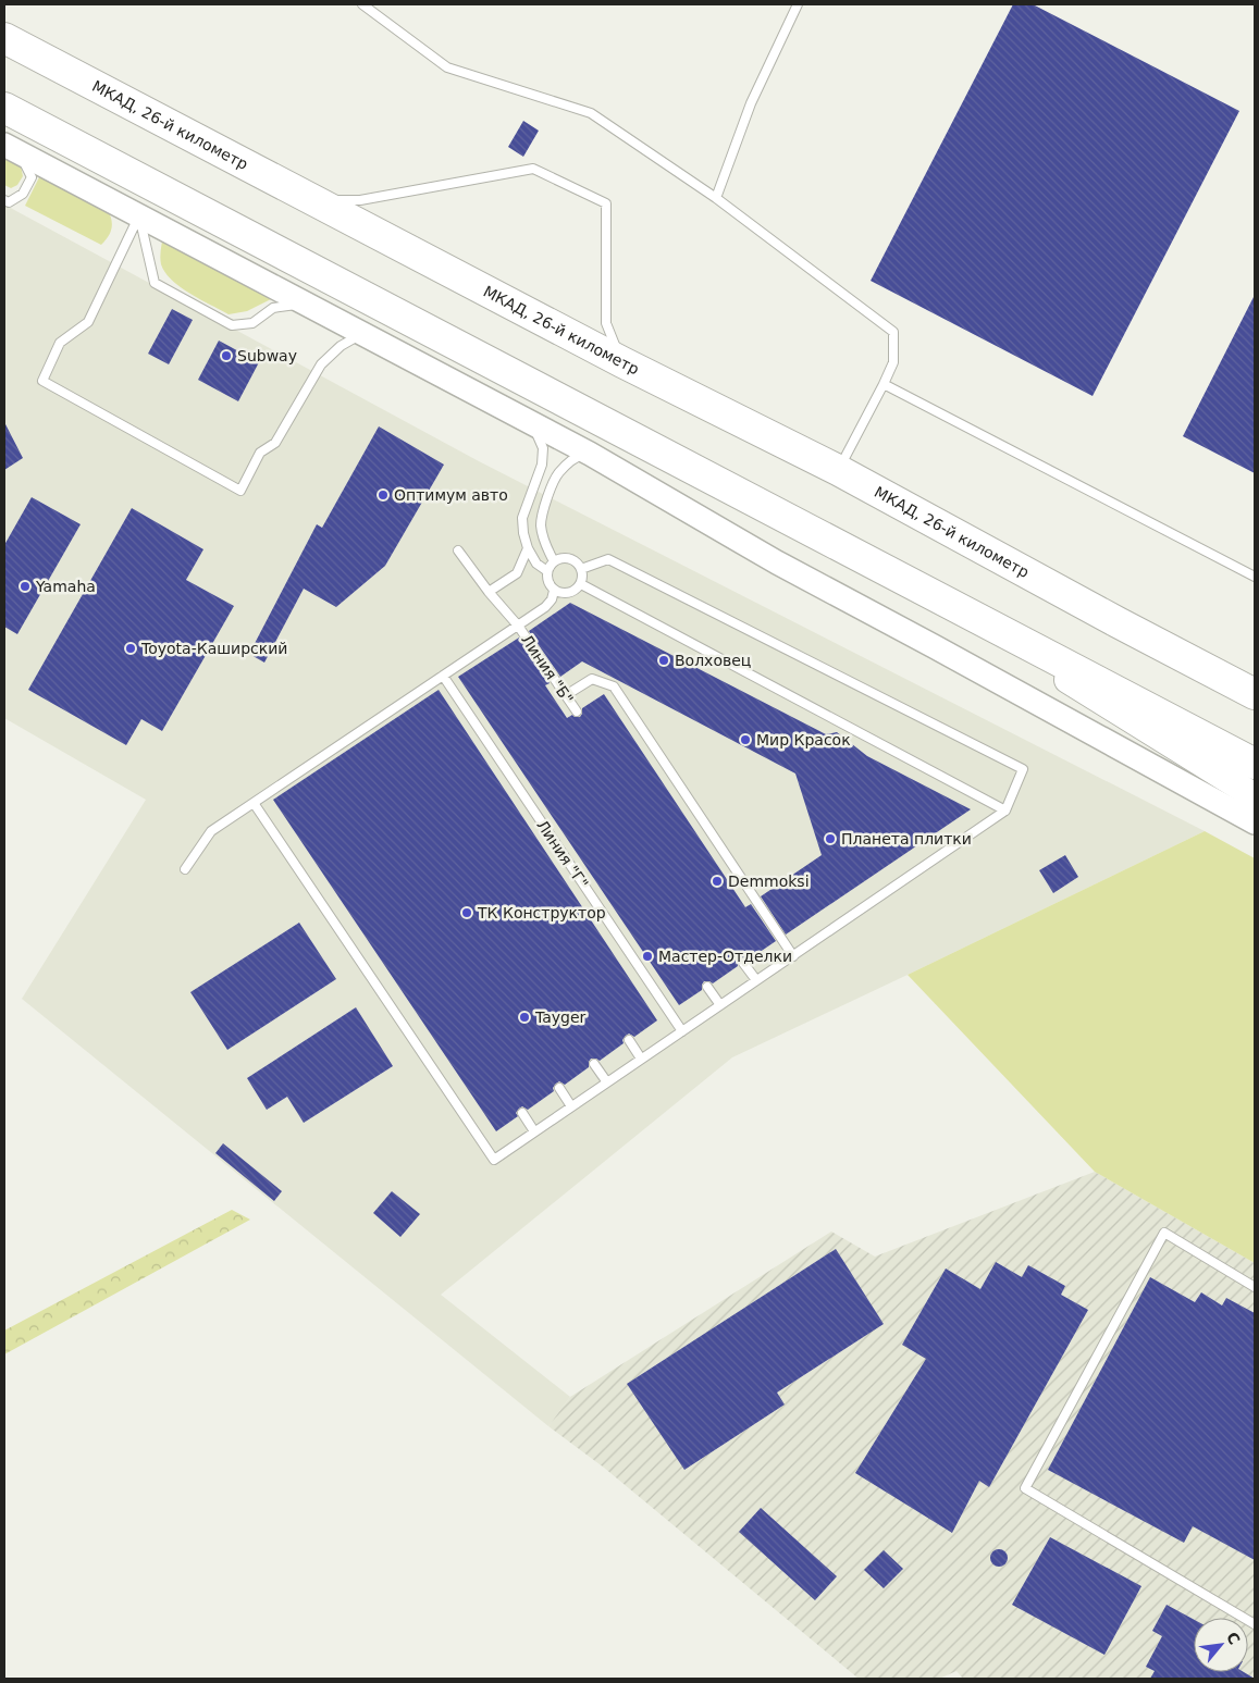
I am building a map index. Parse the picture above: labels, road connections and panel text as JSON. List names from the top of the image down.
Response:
{
  "streets": {
    "highway": ["МКАД, 26-й километр"],
    "lane": ["Линия \"Б\"", "Линия \"Г\""]
  },
  "places": [
    "Subway",
    "Оптимум авто",
    "Yamaha",
    "Toyota-Каширский",
    "Волховец",
    "Мир Красок",
    "Планета плитки",
    "Demmoksi",
    "ТК Конструктор",
    "Мастер-Отделки",
    "Tayger"
  ],
  "north": "top right"
}
